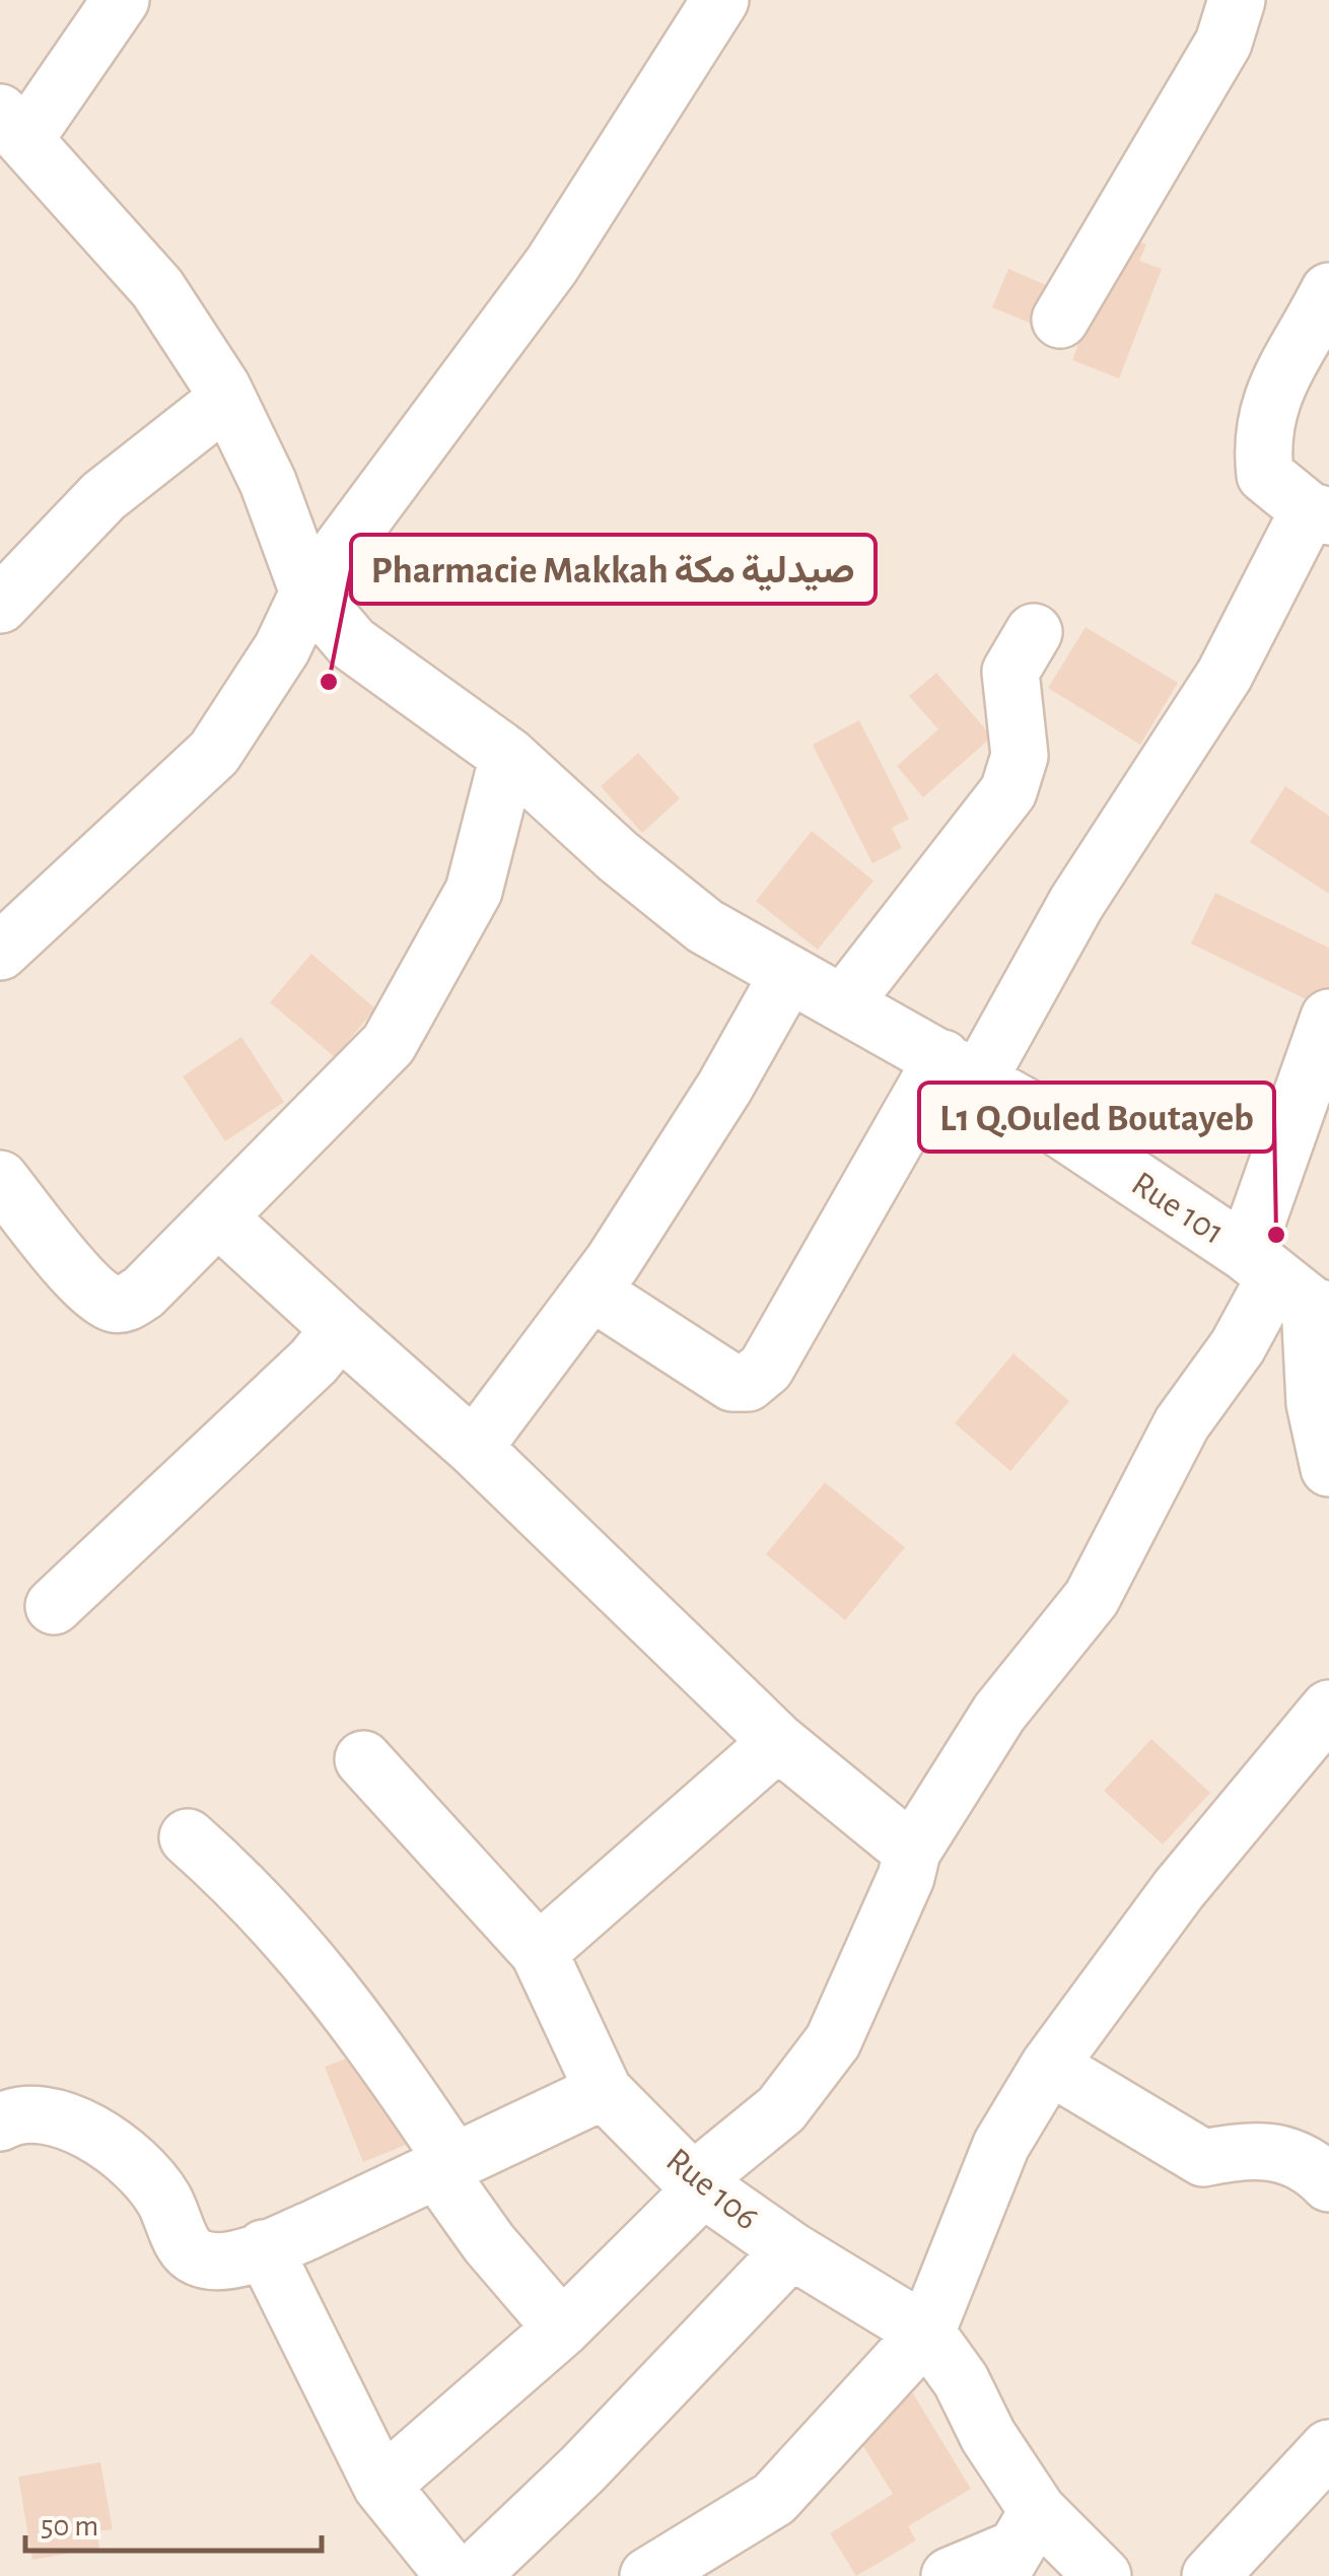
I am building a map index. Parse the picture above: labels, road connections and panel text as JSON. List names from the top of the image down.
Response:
{
  "streets": {
    "street": ["Rue 101", "Rue 106"]
  },
  "places": ["Pharmacie Makkah صيدلية مكة", "L1 Q.Ouled Boutayeb"],
  "scale_bar": "50 m"
}
